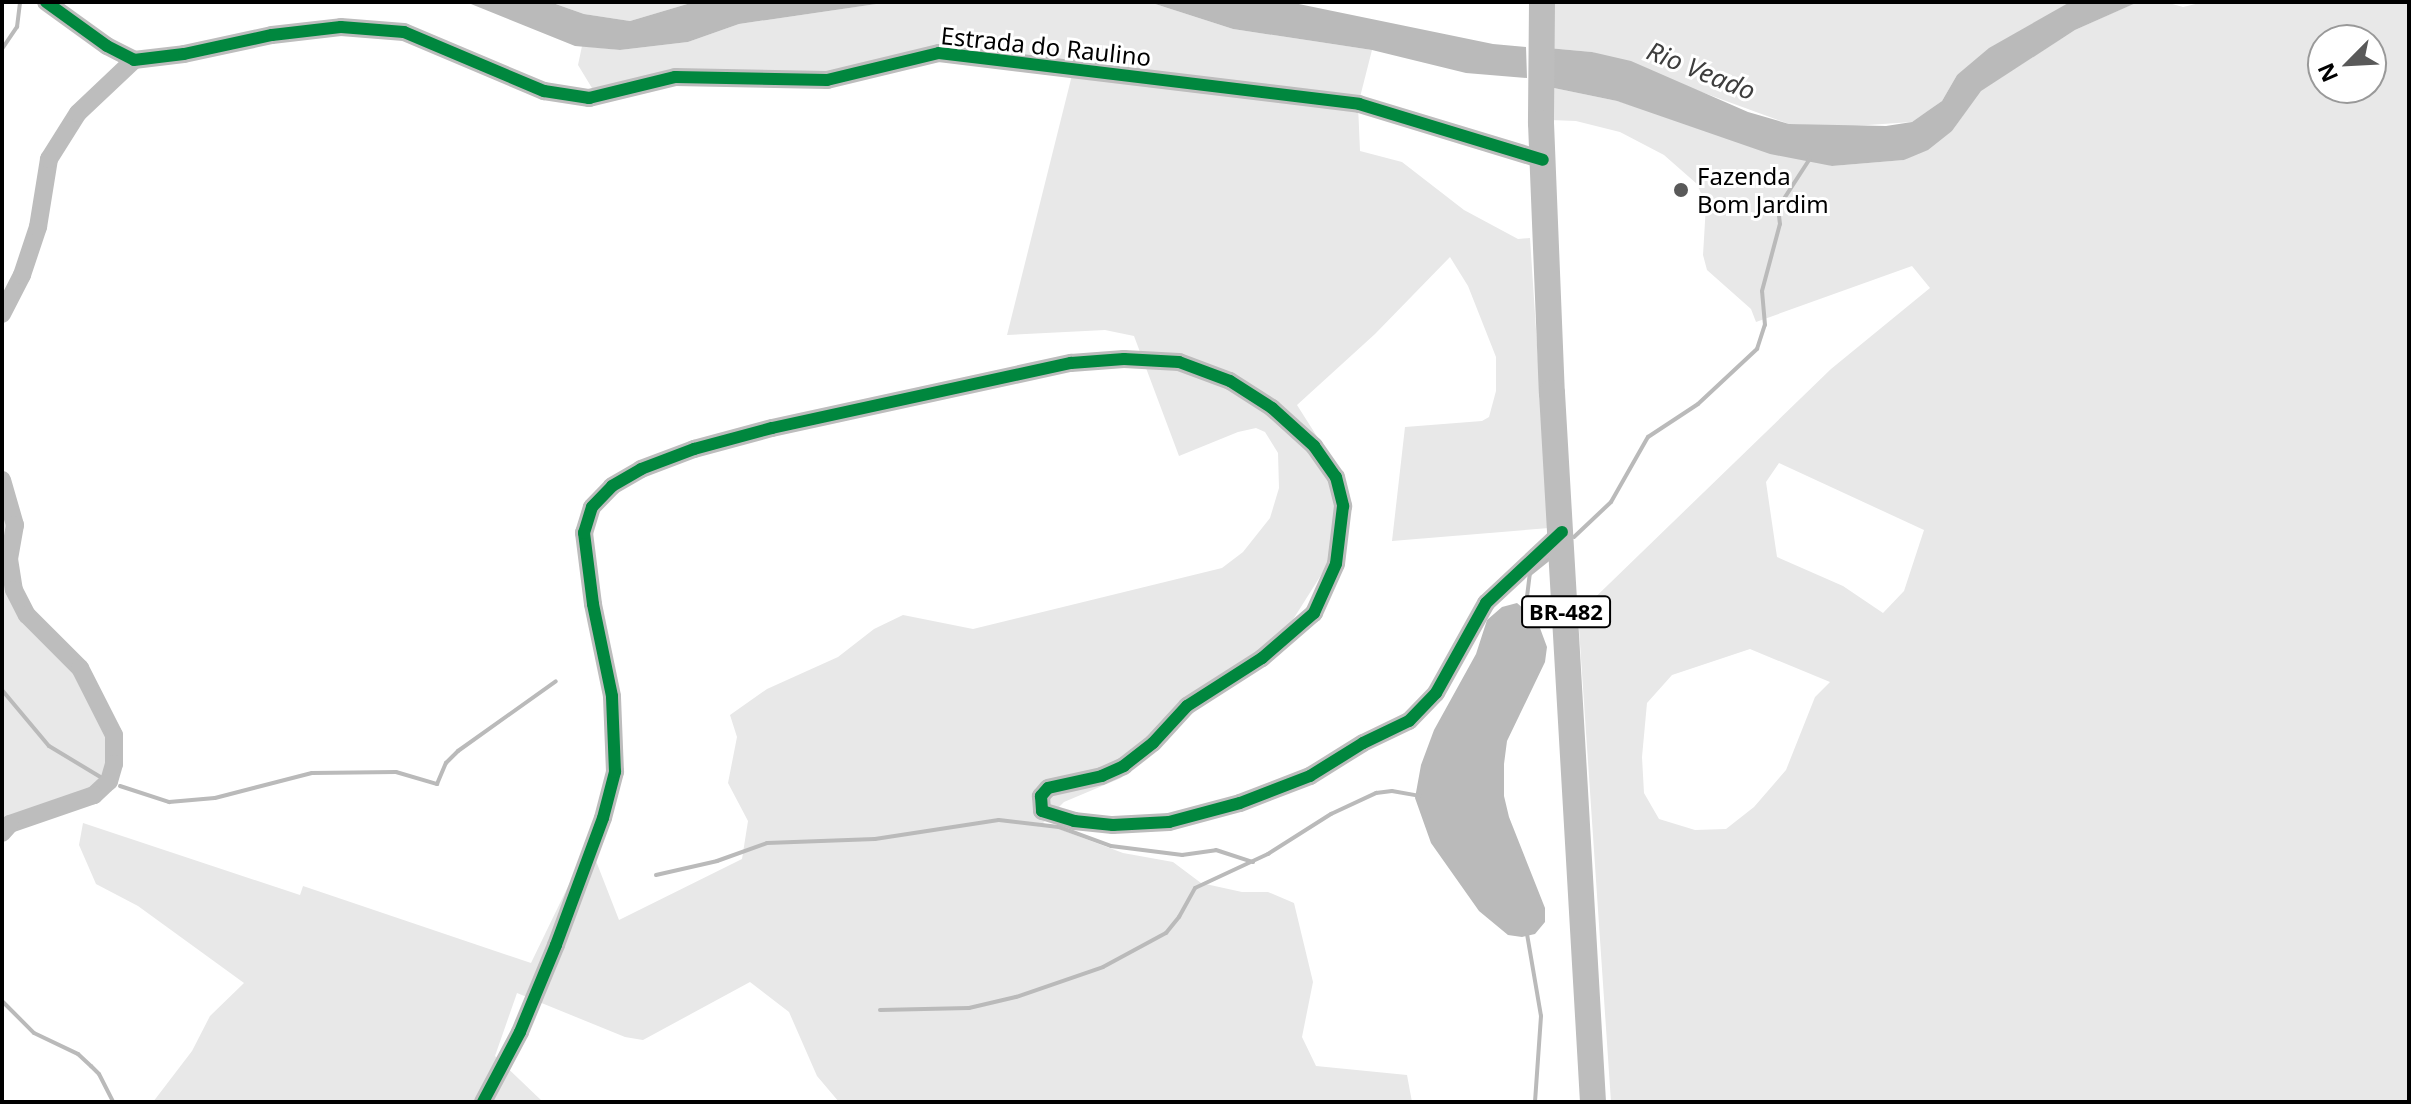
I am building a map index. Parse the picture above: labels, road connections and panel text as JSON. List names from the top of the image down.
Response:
{
  "streets": {
    "highway": ["BR-482"],
    "street": ["Estrada do Raulino"]
  },
  "crossings": [
    ["Estrada do Raulino", "BR-482"]
  ],
  "water": ["Rio Veado"],
  "places": ["Fazenda Bom Jardim"],
  "north": "bottom left"
}
